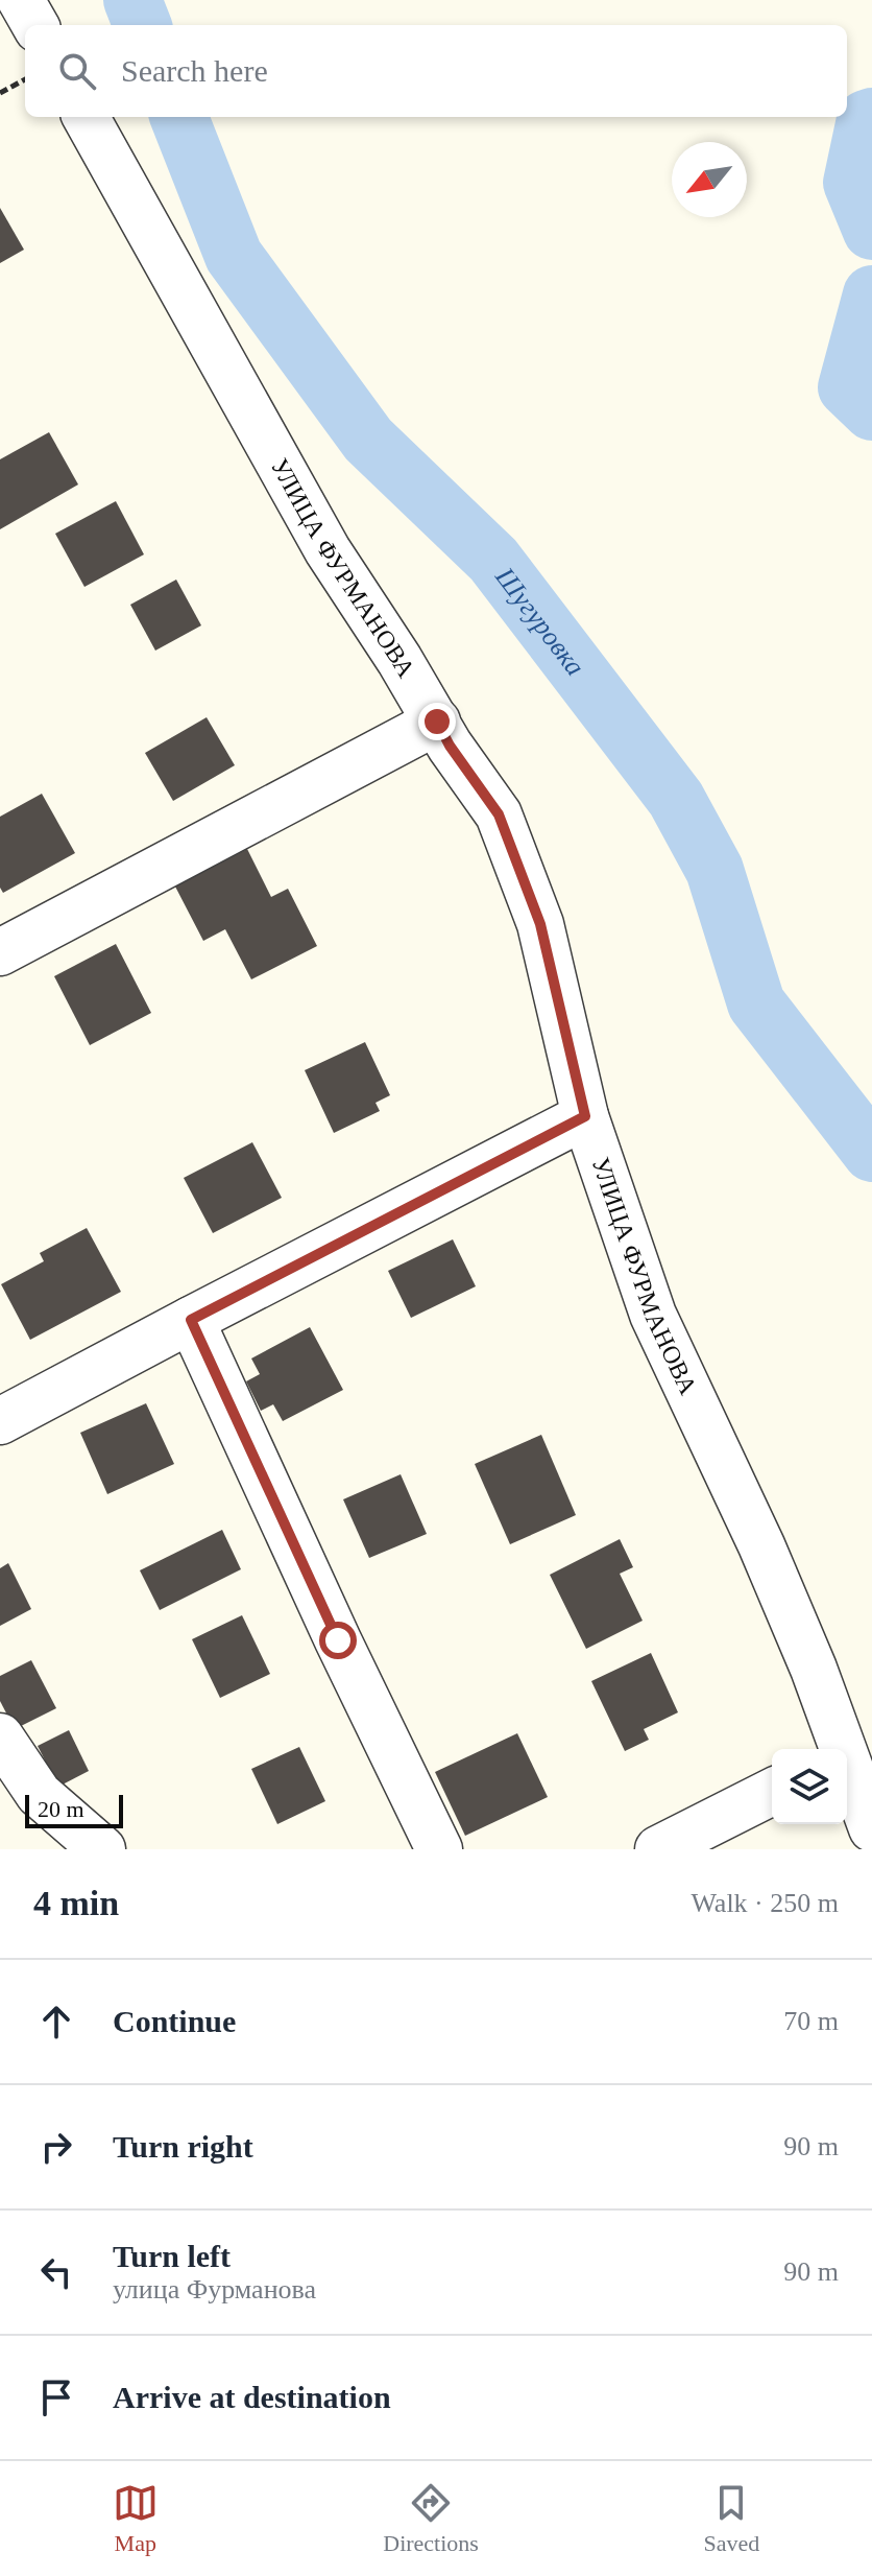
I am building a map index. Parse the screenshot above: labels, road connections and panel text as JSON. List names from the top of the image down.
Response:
{
  "streets": {
    "street": ["УЛИЦА ФУРМАНОВА"]
  },
  "water": ["Шугуровка"],
  "scale_bar": "20 m",
  "north": "bottom left",
  "page": {
    "search": "Search here",
    "scale": "20 m",
    "heading": ["4 min", "Walk · 250 m"],
    "list": [
      ["Continue", "70 m"],
      ["Turn right", "90 m"],
      ["Turn left", "улица Фурманова", "90 m"],
      "Arrive at destination"
    ],
    "nav": ["Map", "Directions", "Saved"]
  }
}
